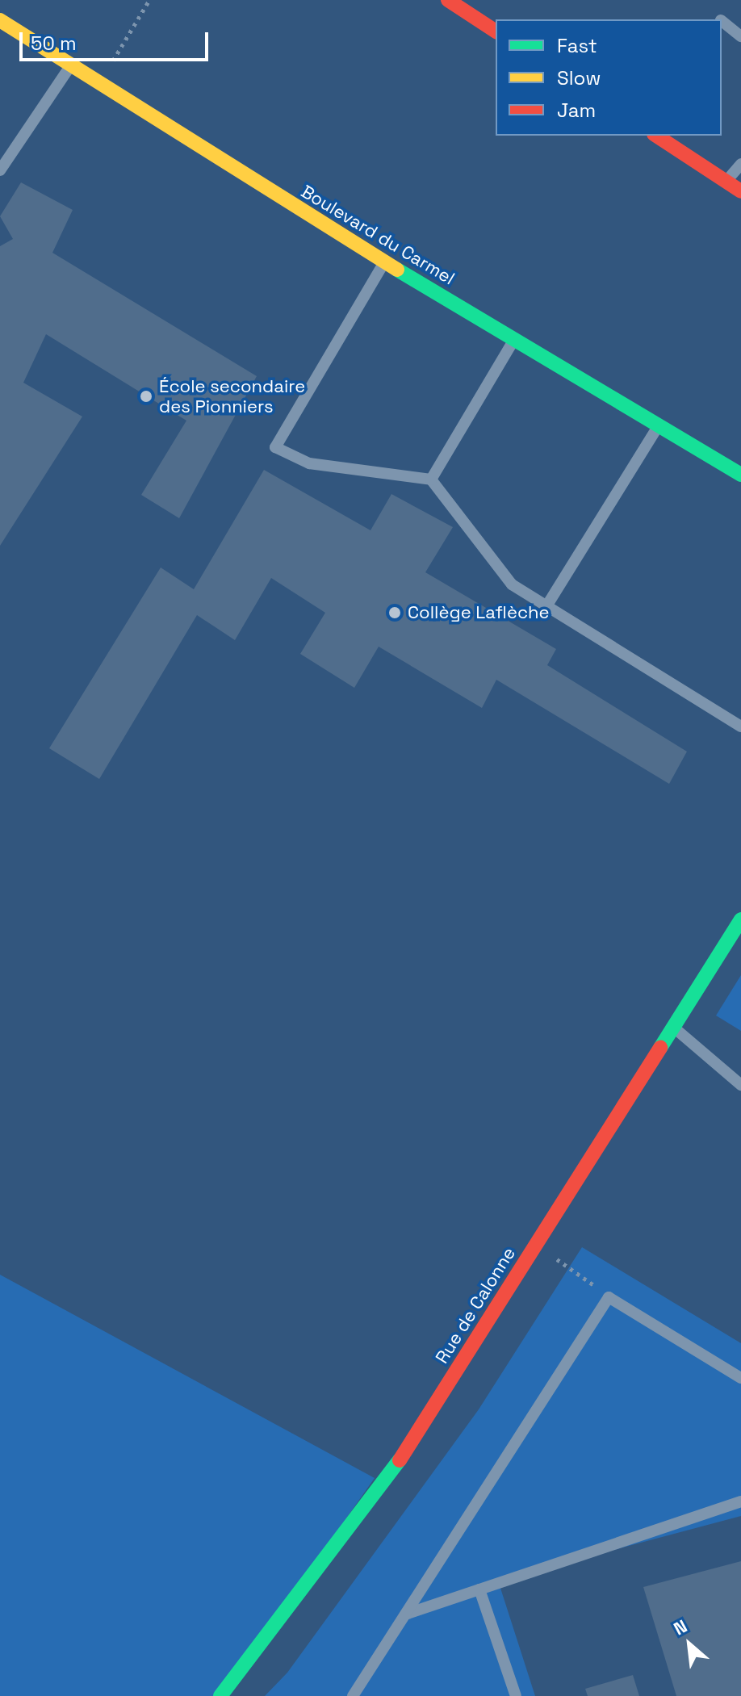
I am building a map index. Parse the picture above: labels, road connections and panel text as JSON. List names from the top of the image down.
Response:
{
  "streets": {
    "street": ["Boulevard du Carmel", "Rue de Calonne"]
  },
  "places": ["École secondaire des Pionniers", "Collège Laflèche"],
  "legend": ["Fast", "Slow", "Jam"],
  "scale_bar": "50 m",
  "north": "top left"
}
